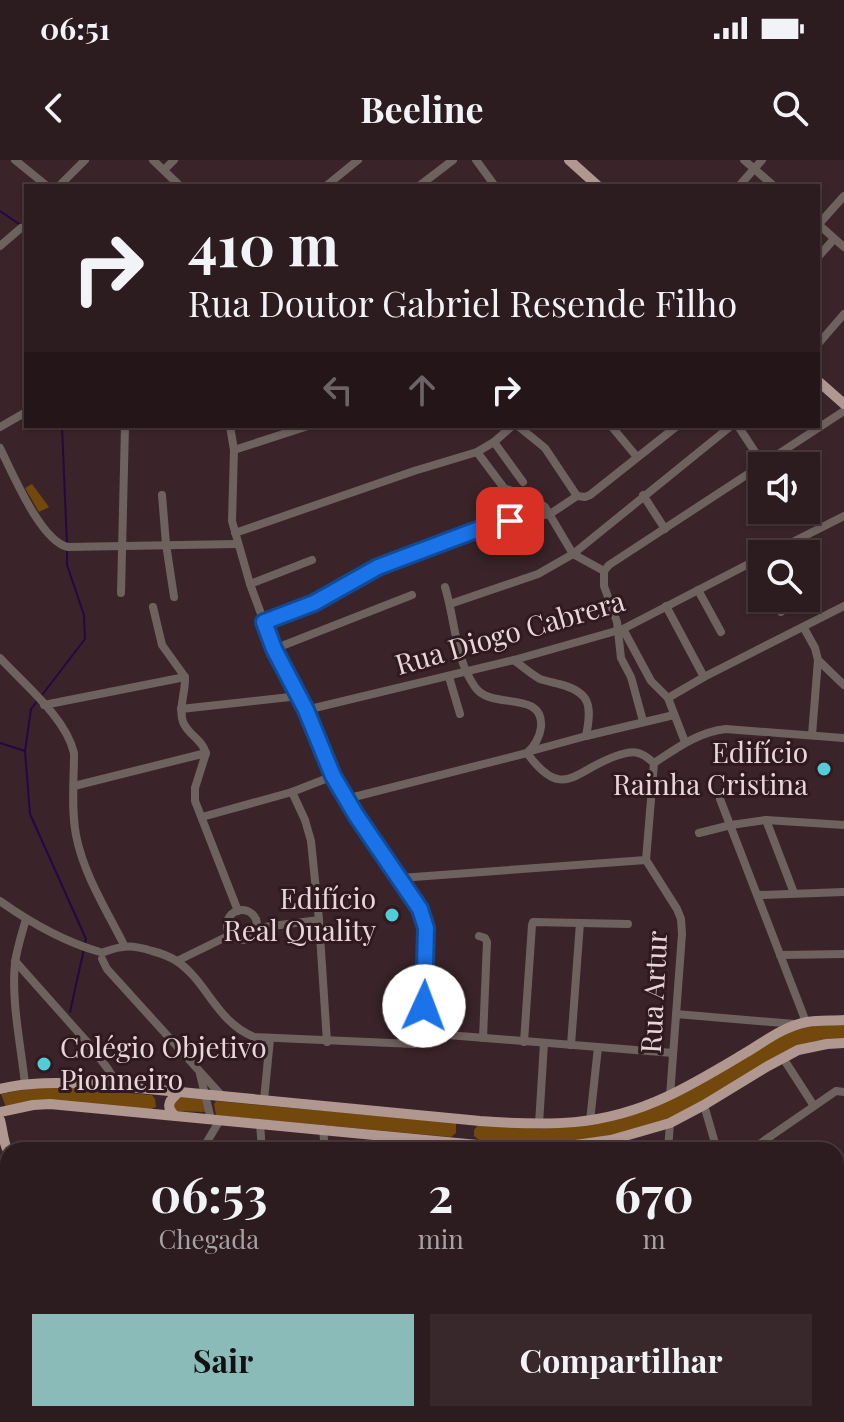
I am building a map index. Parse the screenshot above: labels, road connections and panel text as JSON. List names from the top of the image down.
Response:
{
  "streets": {
    "street": ["Rua Diogo Cabrera", "Rua Artur"]
  },
  "places": ["Edifício Rainha Cristina", "Edifício Real Quality", "Colégio Objetivo Pionneiro"],
  "page": {
    "status": "06:51",
    "header": "Beeline",
    "turn": ["410 m", "Rua Doutor Gabriel Resende Filho"],
    "eta": [
      "06:53",
      "Chegada",
      "2",
      "min",
      "670",
      "m"
    ],
    "buttons": ["Sair", "Compartilhar"]
  }
}
